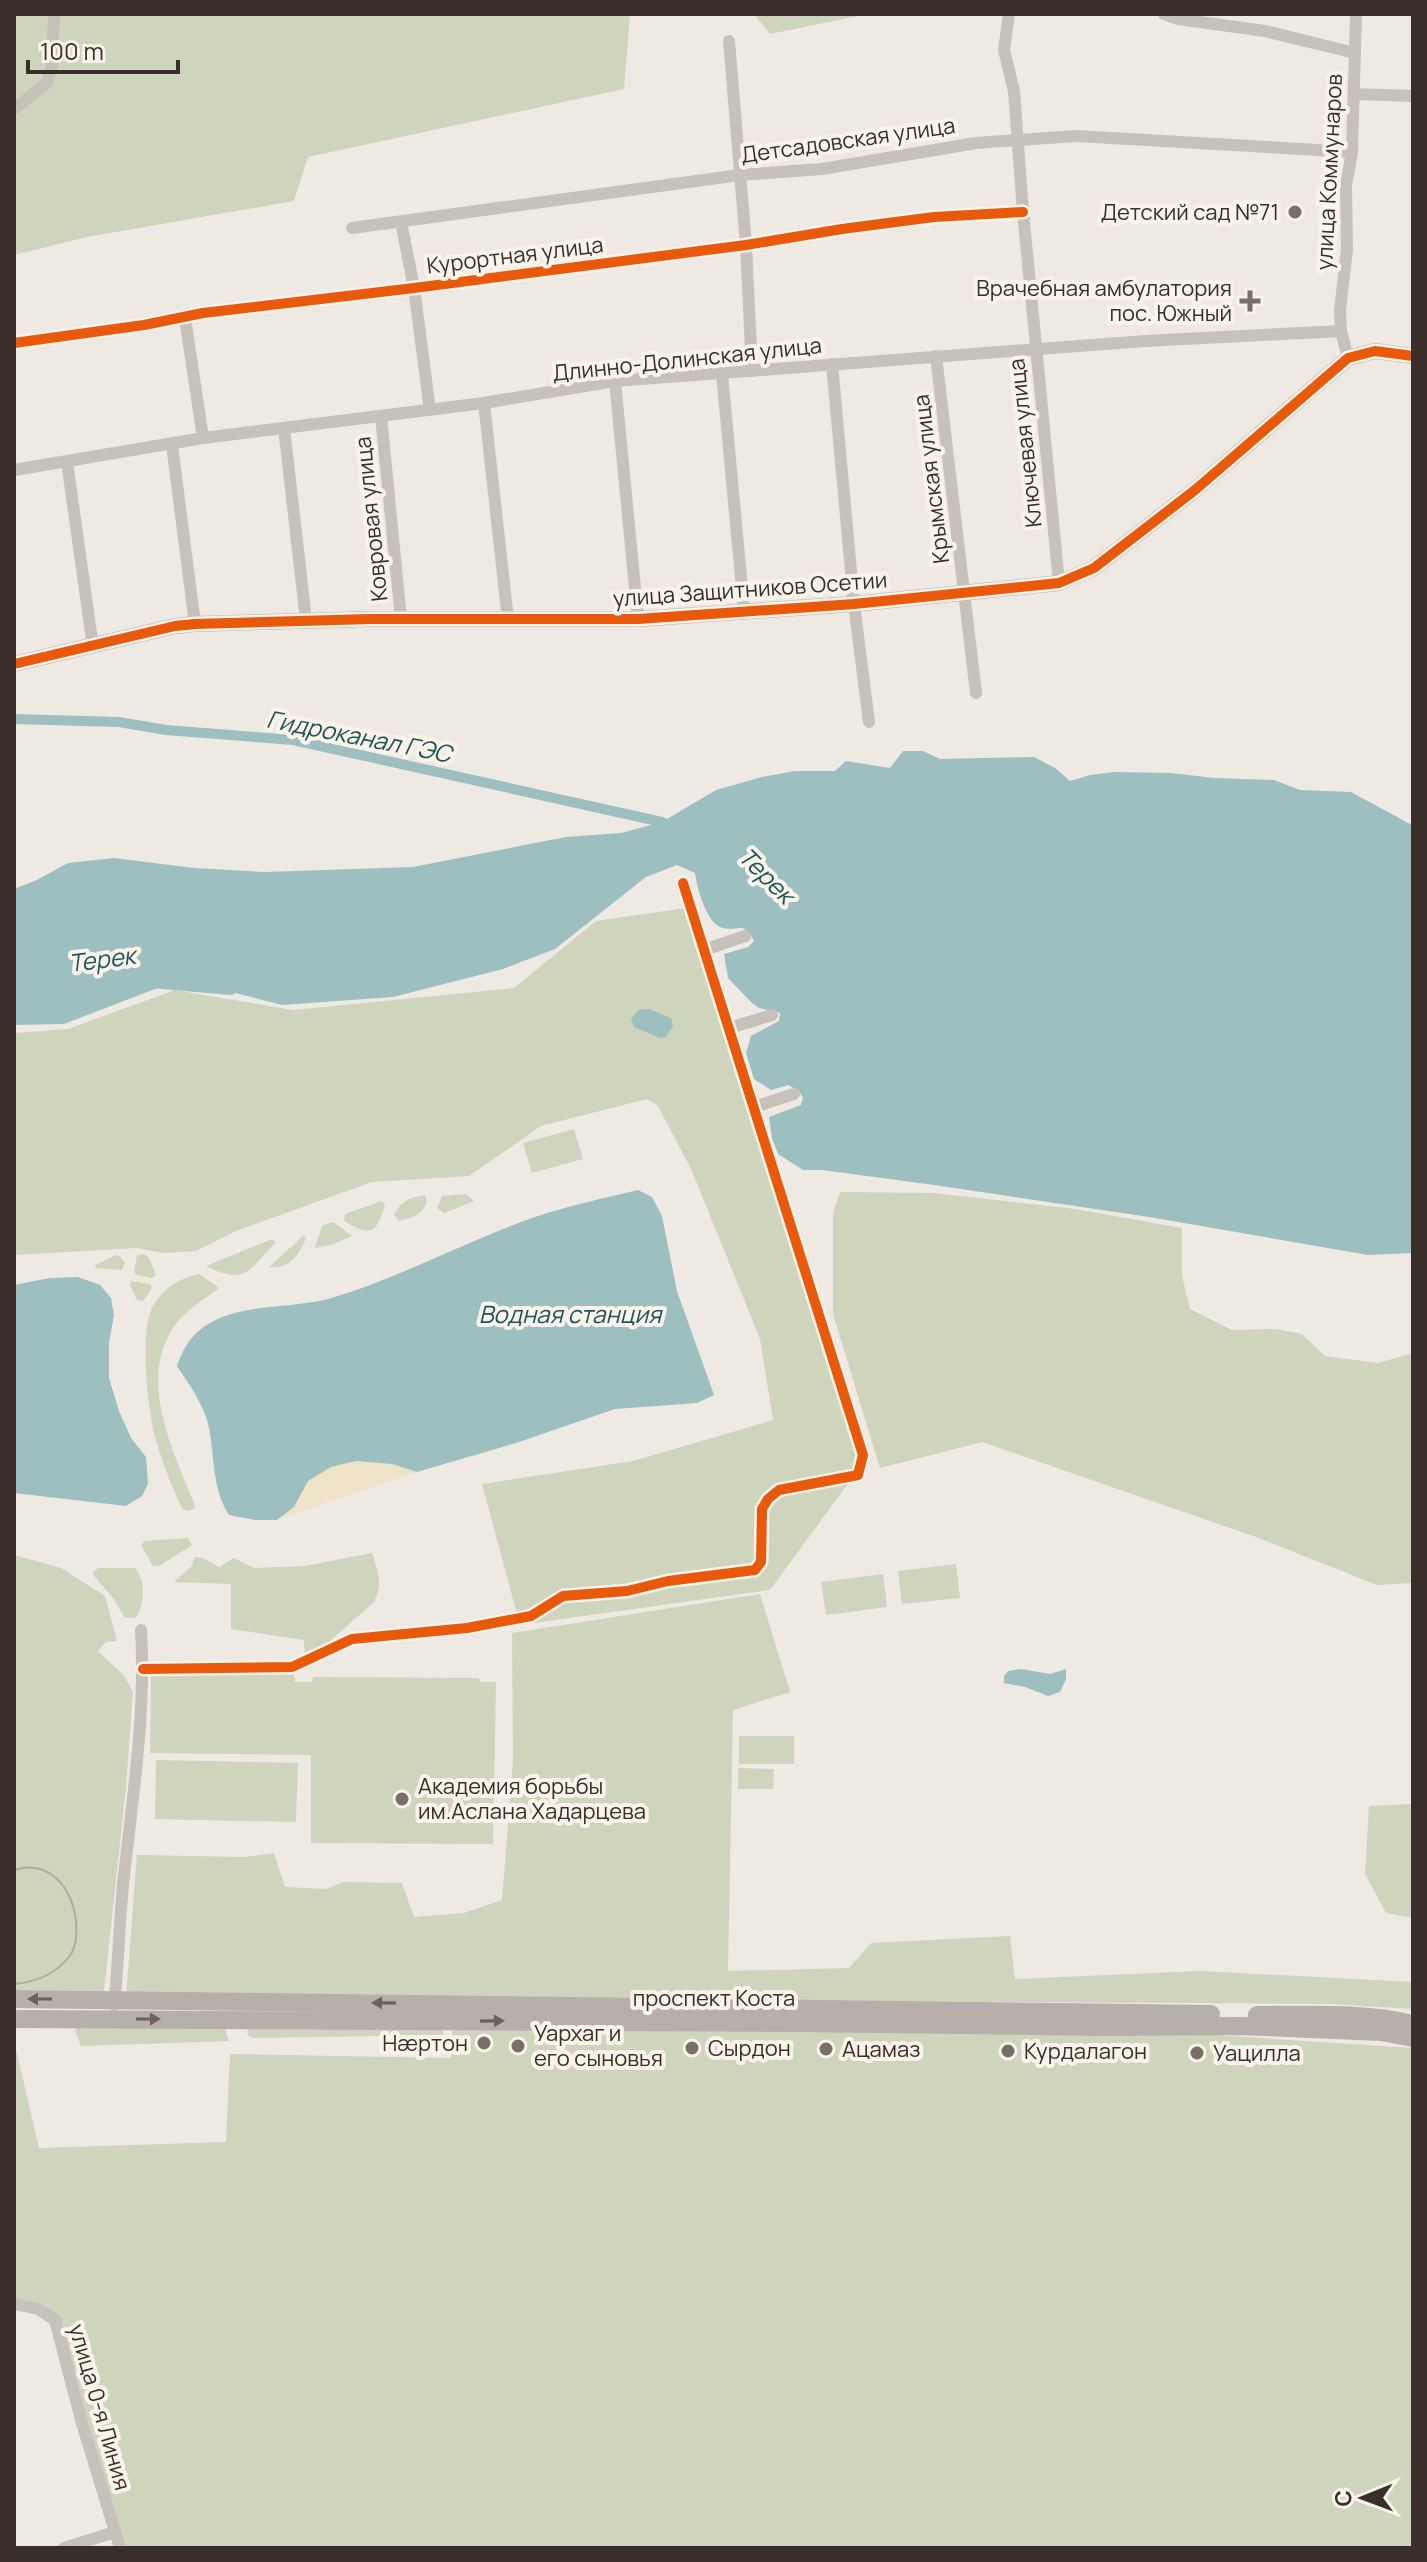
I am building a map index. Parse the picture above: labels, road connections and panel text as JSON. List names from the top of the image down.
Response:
{
  "streets": {
    "main road": ["проспект Коста"],
    "street": [
      "Детсадовская улица",
      "улица Коммунаров",
      "Курортная улица",
      "Длинно-Долинская улица",
      "Ключевая улица",
      "Крымская улица",
      "Ковровая улица",
      "улица Защитников Осетии",
      "улица 0-я Линия"
    ]
  },
  "crossings": [
    ["Детсадовская улица", "улица Коммунаров"],
    ["Детсадовская улица", "Ключевая улица"],
    ["улица Коммунаров", "Длинно-Долинская улица"],
    ["Курортная улица", "Ключевая улица"],
    ["Длинно-Долинская улица", "Ключевая улица"],
    ["Длинно-Долинская улица", "Крымская улица"],
    ["Длинно-Долинская улица", "Ковровая улица"],
    ["Ключевая улица", "улица Защитников Осетии"],
    ["Крымская улица", "улица Защитников Осетии"],
    ["Ковровая улица", "улица Защитников Осетии"]
  ],
  "water": ["Гидроканал ГЭС", "Терек", "Водная станция"],
  "places": {
    "other": [
      "Детский сад №71",
      "Академия борьбы им.Аслана Хадарцева",
      "Нæртон",
      "Уархаг и его сыновья",
      "Сырдон",
      "Ацамаз",
      "Курдалагон",
      "Уацилла"
    ],
    "health": ["Врачебная амбулатория пос. Южный"]
  },
  "scale_bar": "100 m",
  "north": "left"
}
